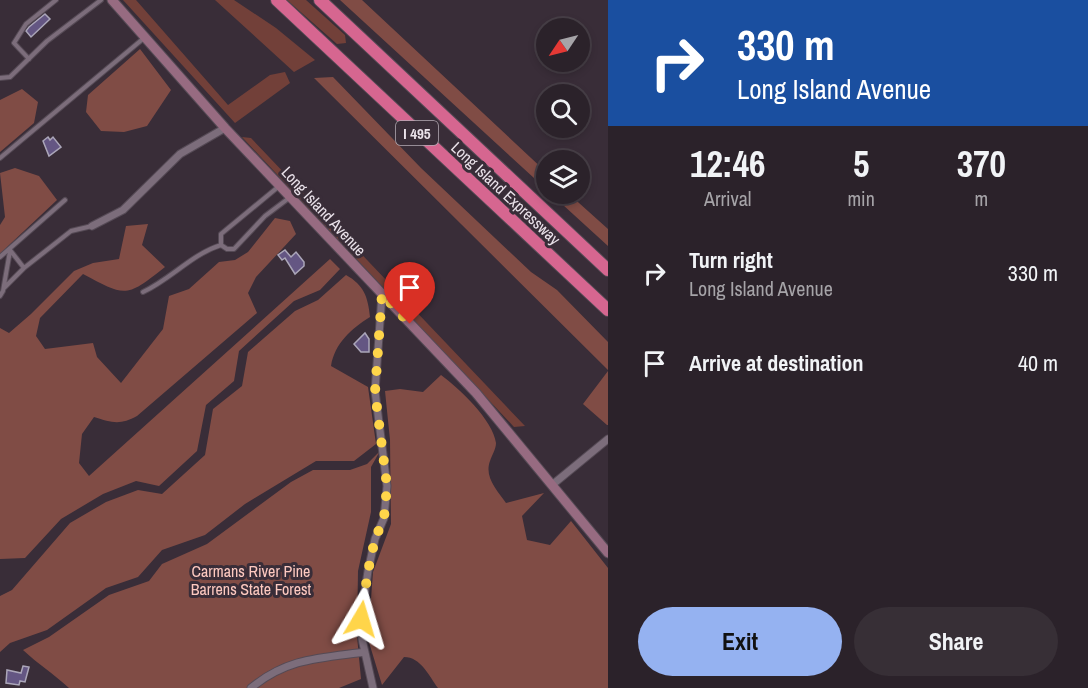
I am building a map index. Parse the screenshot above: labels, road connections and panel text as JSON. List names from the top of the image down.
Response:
{
  "streets": {
    "highway": ["I 495", "Long Island Expressway"],
    "street": ["Long Island Avenue"]
  },
  "parks": ["Carmans River Pine Barrens State Forest"],
  "north": "bottom left",
  "page": {
    "turn": ["330 m", "Long Island Avenue"],
    "eta": [
      "12:46",
      "Arrival",
      "5",
      "min",
      "370",
      "m"
    ],
    "list": [
      {
        "name": "Turn right",
        "note": "Long Island Avenue",
        "value": "330 m"
      },
      {
        "name": "Arrive at destination",
        "value": "40 m"
      }
    ],
    "buttons": ["Exit", "Share"]
  }
}
